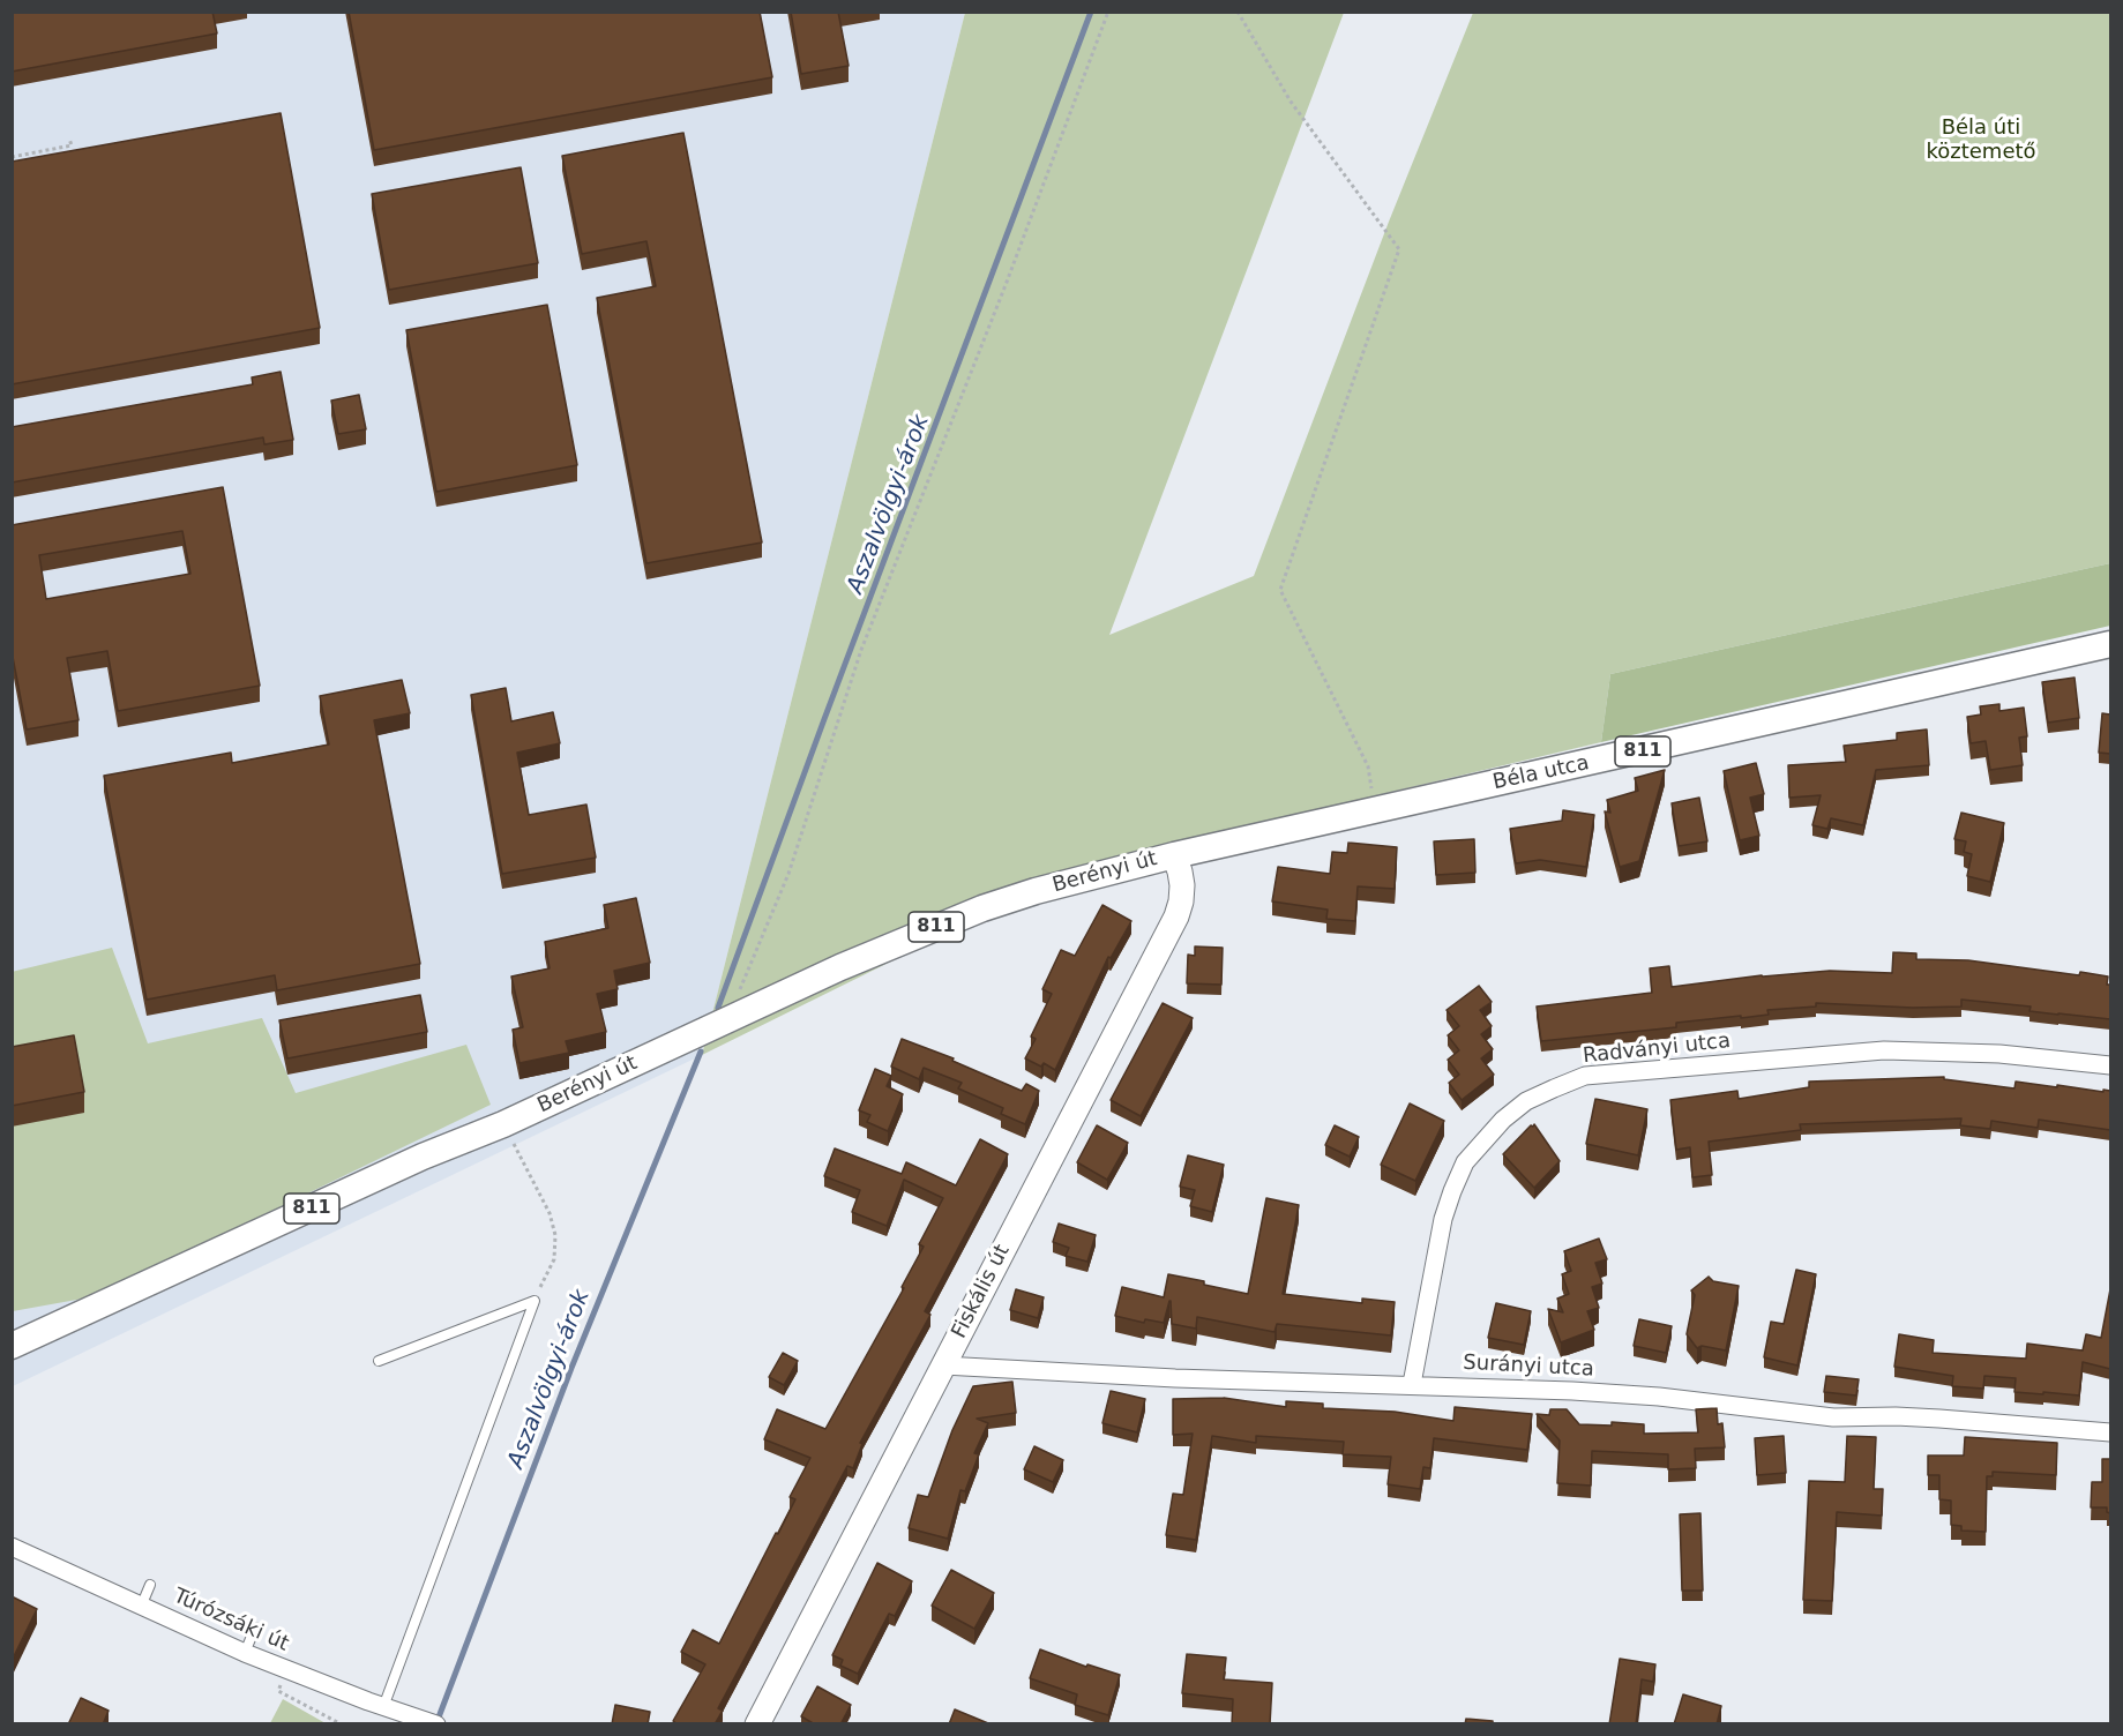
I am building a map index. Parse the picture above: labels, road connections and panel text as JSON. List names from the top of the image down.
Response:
{
  "streets": {
    "main road": ["811", "Béla utca", "Berényi út"],
    "street": [
      "Radványi utca",
      "Fiskális út",
      "Surányi utca",
      "Túrózsáki út"
    ]
  },
  "crossings": [
    ["Béla utca", "Berényi út"],
    ["Béla utca", "Fiskális út"],
    ["Berényi út", "Fiskális út"],
    ["Radványi utca", "Surányi utca"],
    ["Fiskális út", "Surányi utca"]
  ],
  "water": ["Aszalvölgyi-árok"],
  "parks": ["Béla úti köztemető"]
}
